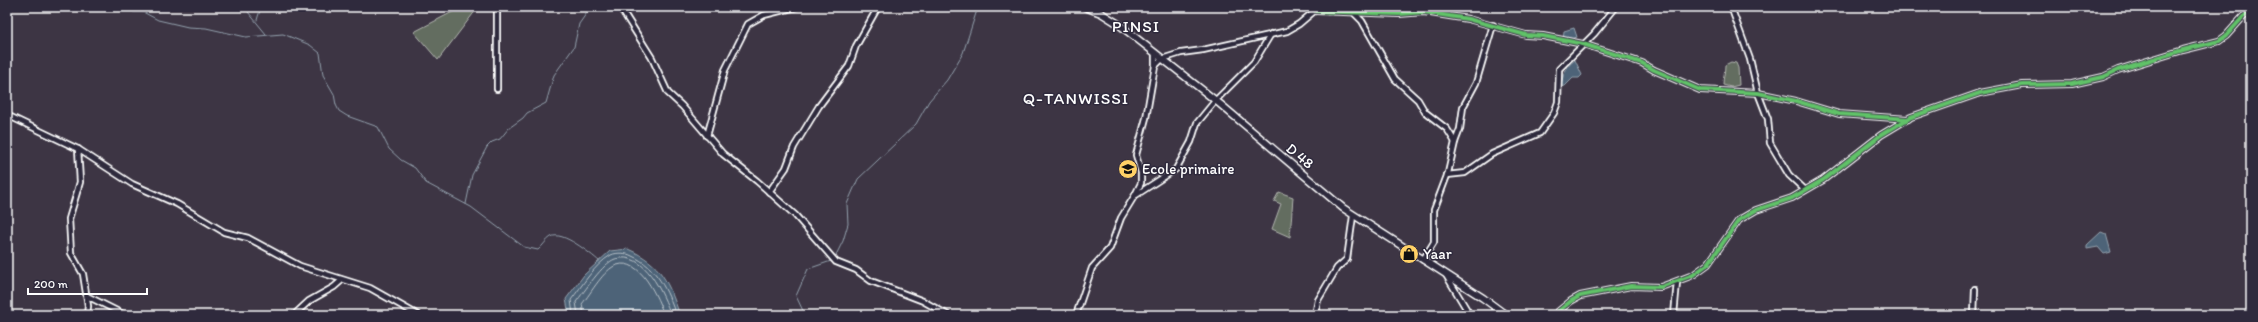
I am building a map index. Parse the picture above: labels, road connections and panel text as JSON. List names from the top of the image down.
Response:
{
  "streets": {
    "street": ["D 48"]
  },
  "districts": ["PINSI", "Q-TANWISSI"],
  "places": {
    "school or university": ["Ecole primaire"],
    "shop": ["Yaar"]
  },
  "scale_bar": "200 m"
}
